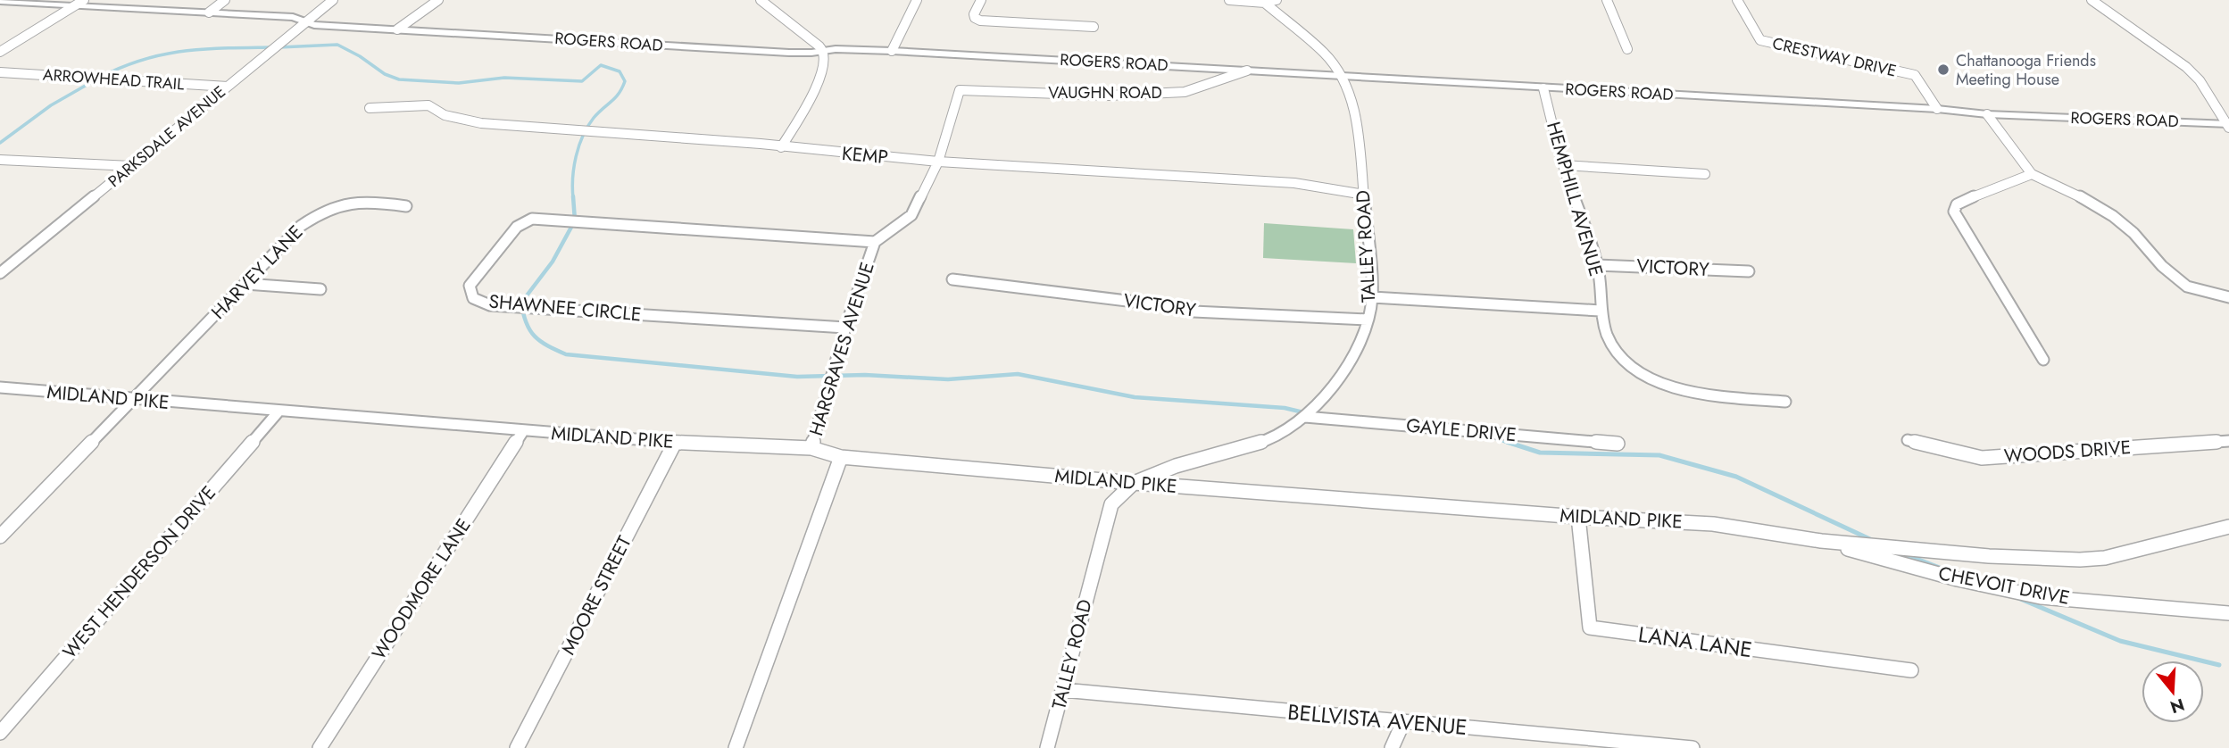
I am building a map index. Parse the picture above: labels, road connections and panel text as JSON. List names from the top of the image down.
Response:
{
  "streets": {
    "street": [
      "ROGERS ROAD",
      "CRESTWAY DRIVE",
      "ARROWHEAD TRAIL",
      "VAUGHN ROAD",
      "PARKSDALE AVENUE",
      "KEMP",
      "HEMPHILL AVENUE",
      "TALLEY ROAD",
      "VICTORY",
      "HARVEY LANE",
      "SHAWNEE CIRCLE",
      "HARGRAVES AVENUE",
      "MIDLAND PIKE",
      "GAYLE DRIVE",
      "WOODS DRIVE",
      "WEST HENDERSON DRIVE",
      "CHEVOIT DRIVE",
      "WOODMORE LANE",
      "MOORE STREET",
      "LANA LANE",
      "BELLVISTA AVENUE"
    ]
  },
  "crossings": [
    ["ROGERS ROAD", "CRESTWAY DRIVE"],
    ["ROGERS ROAD", "VAUGHN ROAD"],
    ["ROGERS ROAD", "PARKSDALE AVENUE"],
    ["ROGERS ROAD", "HEMPHILL AVENUE"],
    ["ROGERS ROAD", "TALLEY ROAD"],
    ["ARROWHEAD TRAIL", "PARKSDALE AVENUE"],
    ["VAUGHN ROAD", "HARGRAVES AVENUE"],
    ["KEMP", "TALLEY ROAD"],
    ["KEMP", "HARGRAVES AVENUE"],
    ["HEMPHILL AVENUE", "VICTORY"],
    ["TALLEY ROAD", "VICTORY"],
    ["TALLEY ROAD", "MIDLAND PIKE"],
    ["TALLEY ROAD", "GAYLE DRIVE"],
    ["TALLEY ROAD", "BELLVISTA AVENUE"],
    ["HARVEY LANE", "MIDLAND PIKE"],
    ["SHAWNEE CIRCLE", "HARGRAVES AVENUE"],
    ["HARGRAVES AVENUE", "MIDLAND PIKE"],
    ["MIDLAND PIKE", "WEST HENDERSON DRIVE"],
    ["MIDLAND PIKE", "CHEVOIT DRIVE"],
    ["MIDLAND PIKE", "WOODMORE LANE"],
    ["MIDLAND PIKE", "MOORE STREET"],
    ["MIDLAND PIKE", "LANA LANE"]
  ],
  "places": ["Chattanooga Friends Meeting House"],
  "north": "bottom"
}
